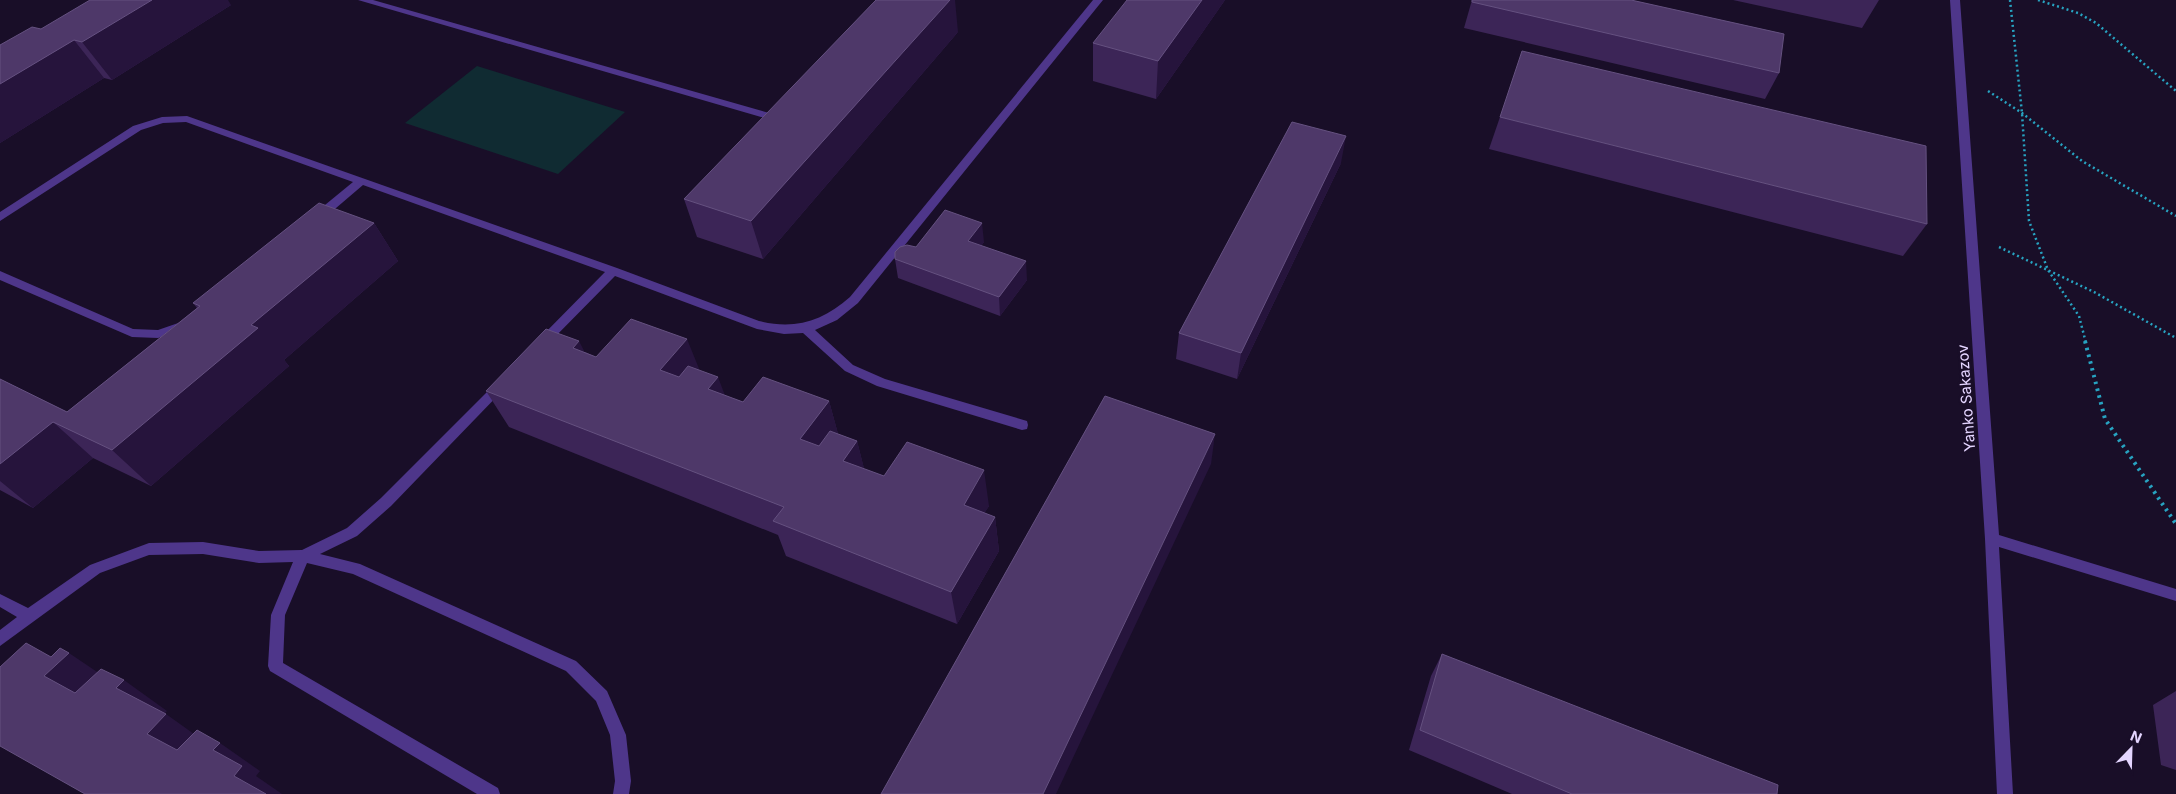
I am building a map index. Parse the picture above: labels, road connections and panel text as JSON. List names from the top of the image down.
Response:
{
  "streets": {
    "street": ["Yanko Sakazov"]
  },
  "north": "top right"
}
